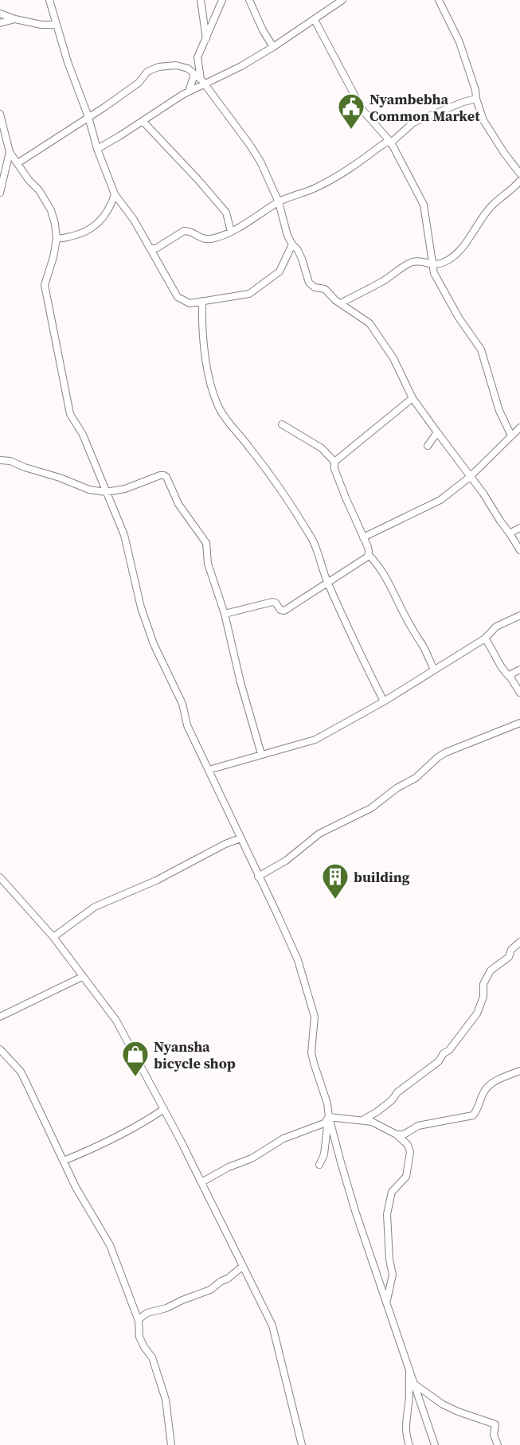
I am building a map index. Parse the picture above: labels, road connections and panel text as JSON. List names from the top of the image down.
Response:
{
  "places": {
    "public building": ["Nyambebha Common Market"],
    "building": ["building"],
    "shop": ["Nyansha bicycle shop"]
  }
}
